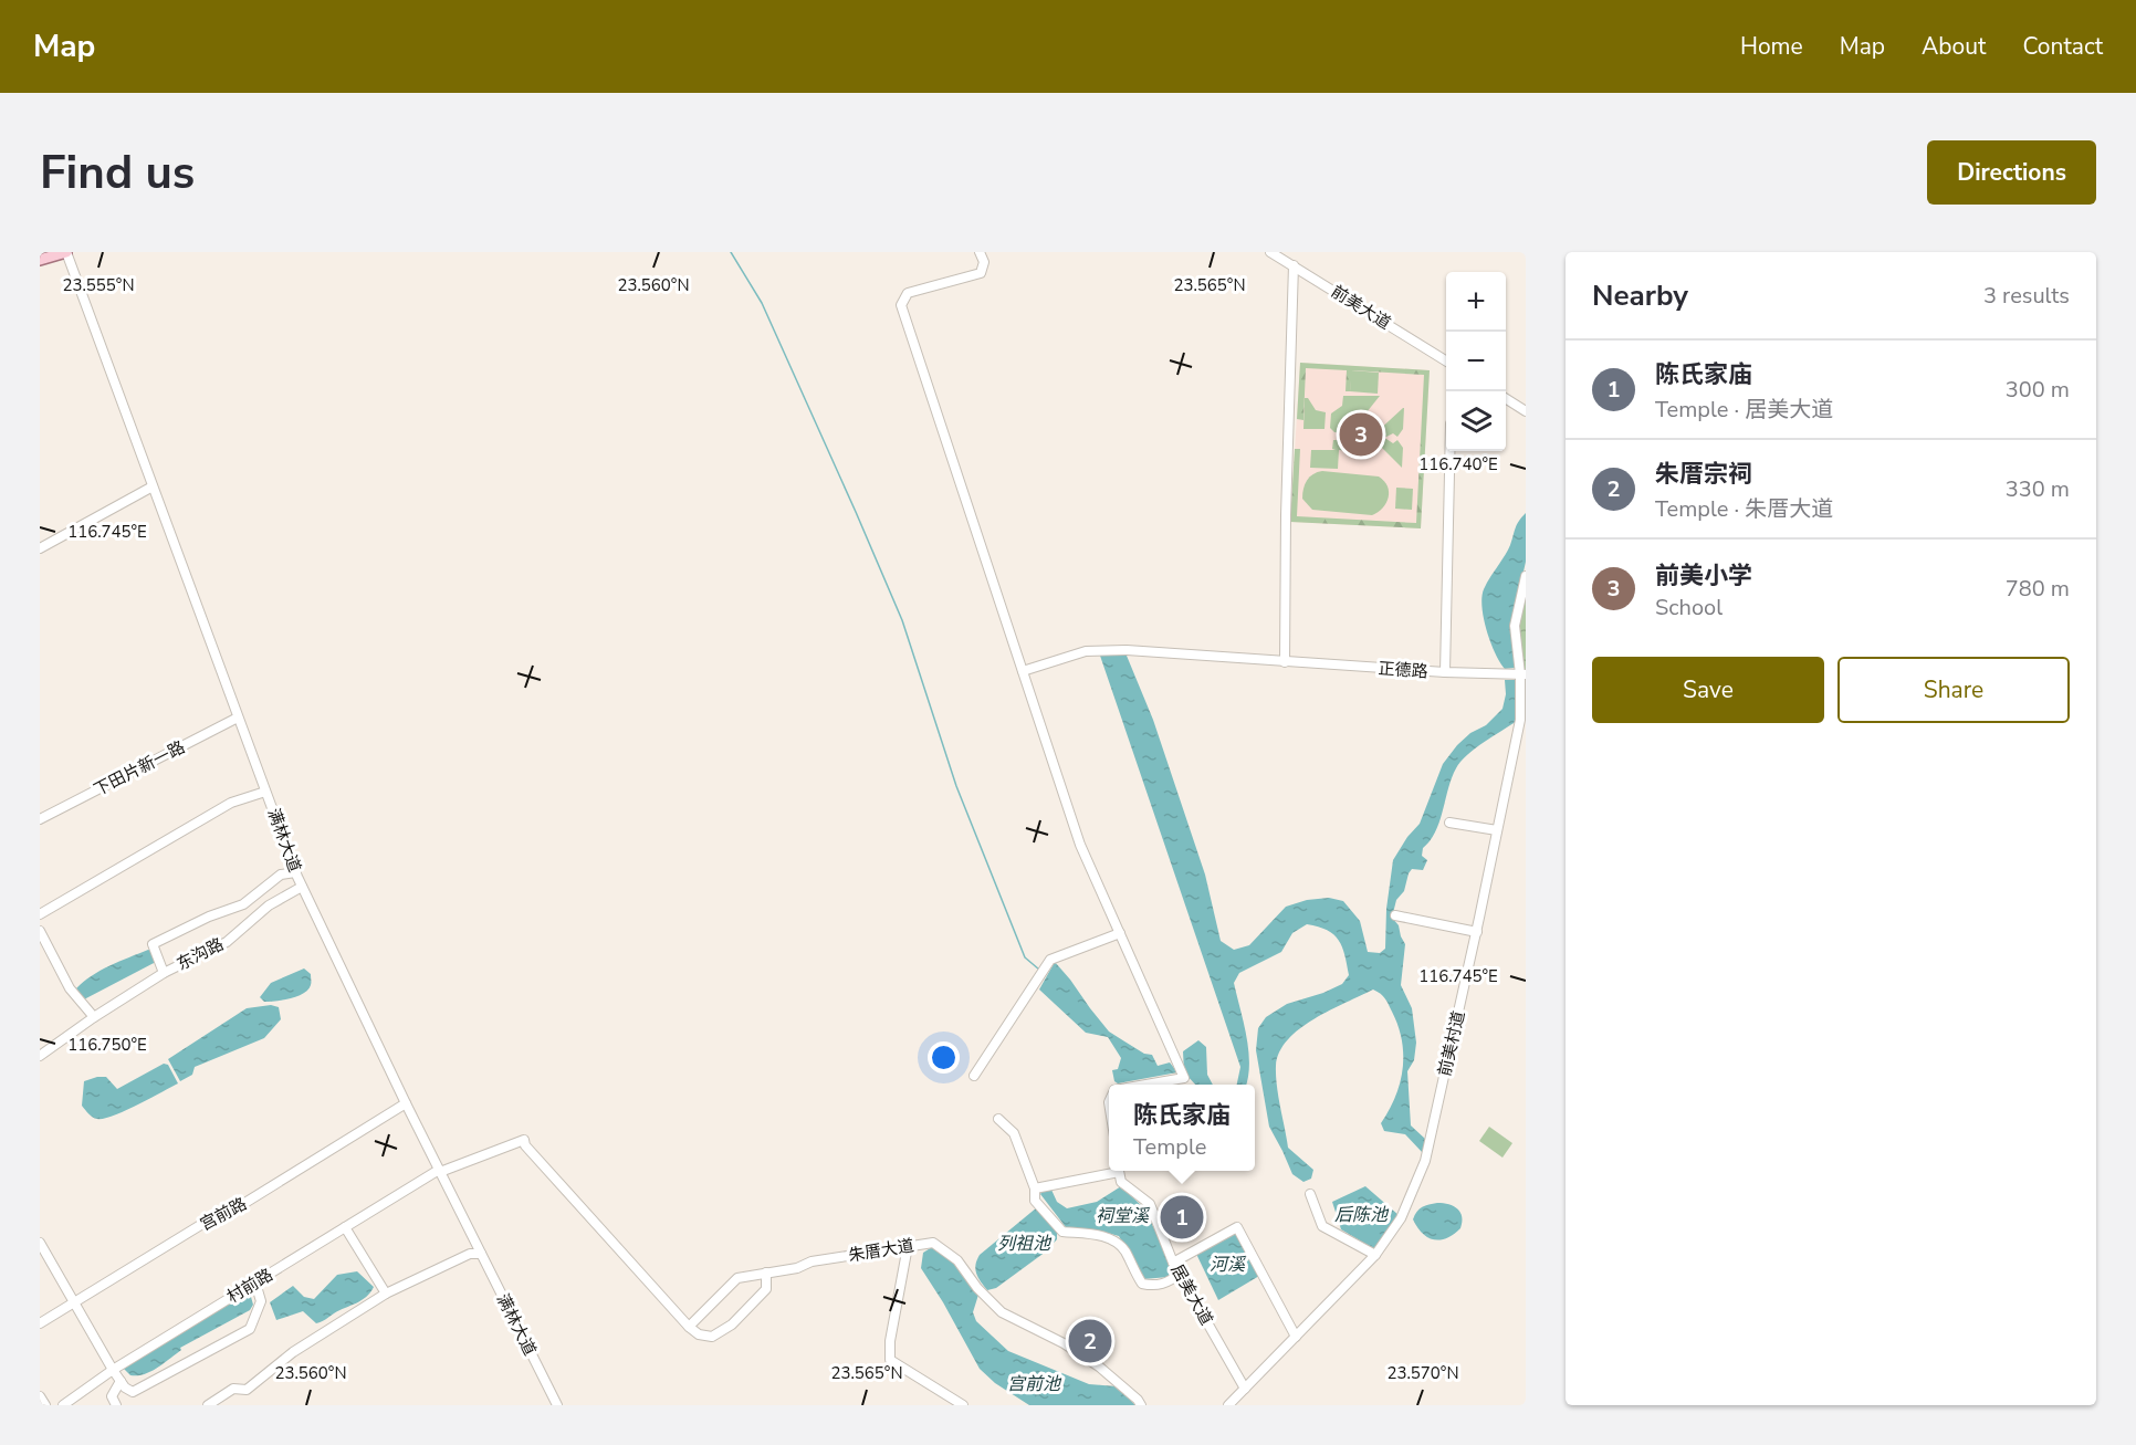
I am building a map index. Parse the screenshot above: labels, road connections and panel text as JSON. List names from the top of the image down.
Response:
{
  "streets": {
    "street": [
      "前美大道",
      "正德路",
      "下田片新一路",
      "满林大道",
      "东沟路",
      "前美村道",
      "宫前路",
      "朱厝大道",
      "村前路",
      "居美大道"
    ]
  },
  "crossings": [
    ["正德路", "前美村道"],
    ["下田片新一路", "满林大道"],
    ["满林大道", "东沟路"],
    ["满林大道", "宫前路"],
    ["满林大道", "村前路"],
    ["前美村道", "居美大道"],
    ["朱厝大道", "村前路"]
  ],
  "water": [
    "后陈池",
    "祠堂溪",
    "列祖池",
    "河溪",
    "宫前池"
  ],
  "page": {
    "header": "Map",
    "nav": [
      "Home",
      "Map",
      "About",
      "Contact"
    ],
    "buttons": [
      "Directions",
      ["Save", "Share"]
    ],
    "title": "Find us",
    "heading": ["Nearby", "3 results"],
    "map_buttons": ["+", "−"],
    "list": [
      {
        "mark": "1",
        "name": "陈氏家庙",
        "note": "Temple · 居美大道",
        "value": "300 m"
      },
      {
        "mark": "2",
        "name": "朱厝宗祠",
        "note": "Temple · 朱厝大道",
        "value": "330 m"
      },
      {
        "mark": "3",
        "name": "前美小学",
        "note": "School",
        "value": "780 m"
      }
    ],
    "pins": ["3", "1", "2"],
    "popup": ["陈氏家庙", "Temple"]
  },
  "coordinates": [
    "23.555°N",
    "23.560°N",
    "23.565°N",
    "116.740°E",
    "116.745°E",
    "116.750°E",
    "23.570°N"
  ]
}
